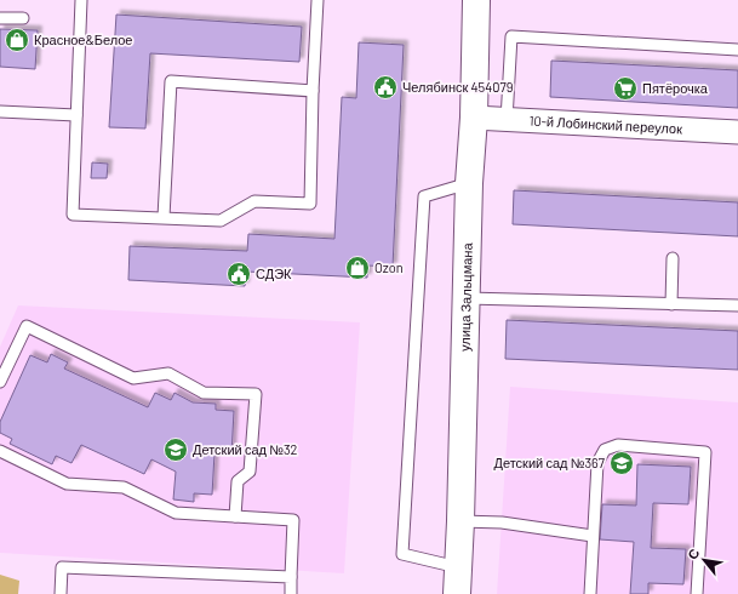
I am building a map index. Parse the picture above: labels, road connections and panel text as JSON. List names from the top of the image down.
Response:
{
  "streets": {
    "street": ["10-й Лобинский переулок", "улица Зальцмана"]
  },
  "crossings": [
    ["10-й Лобинский переулок", "улица Зальцмана"]
  ],
  "places": {
    "shop": ["Красное&Белое", "Ozon"],
    "public building": ["Челябинск 454079", "СДЭК"],
    "supermarket": ["Пятёрочка"],
    "school or university": ["Детский сад №32", "Детский сад №367"]
  },
  "north": "top left"
}
